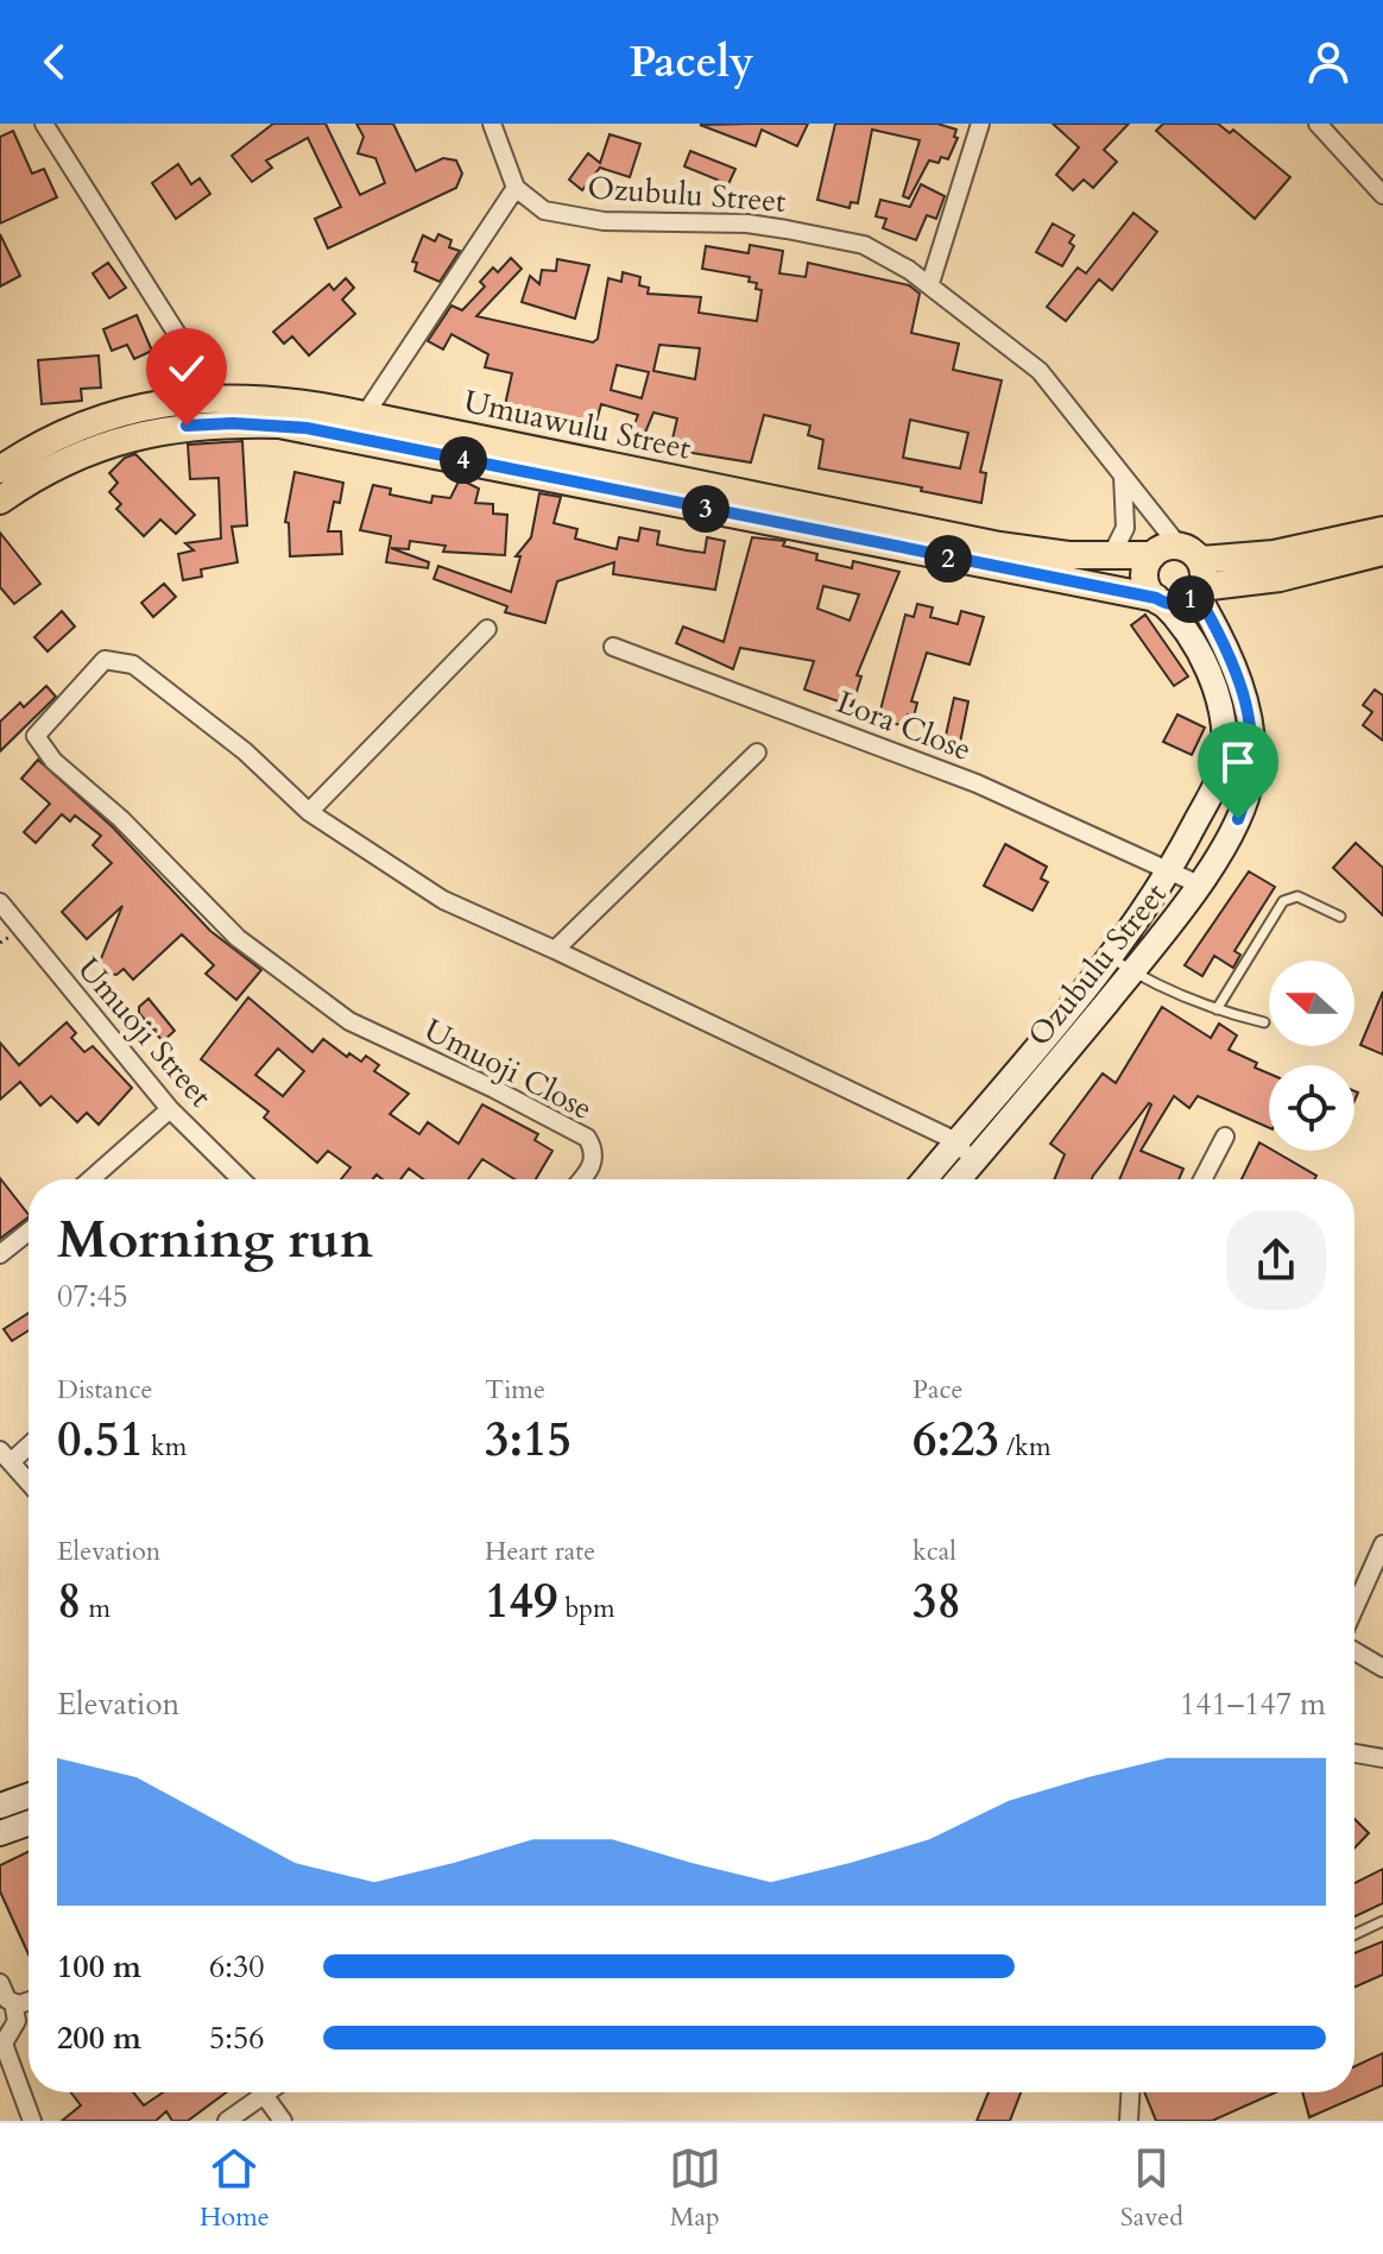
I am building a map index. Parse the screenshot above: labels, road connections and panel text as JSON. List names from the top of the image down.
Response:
{
  "streets": {
    "main road": ["Ozubulu Street", "Umuawulu Street"],
    "street": ["Lora Close", "Umuoji Street", "Umuoji Close"]
  },
  "crossings": [
    ["Ozubulu Street", "Umuawulu Street"],
    ["Ozubulu Street", "Lora Close"]
  ],
  "north": "left",
  "page": {
    "header": "Pacely",
    "pins": [
      "4",
      "3",
      "2",
      "1"
    ],
    "heading": ["Morning run", "07:45"],
    "stats": [
      ["Distance", "0.51 km"],
      ["Time", "3:15"],
      ["Pace", "6:23 /km"],
      ["Elevation", "8 m"],
      ["Heart rate", "149 bpm"],
      ["kcal", "38"]
    ],
    "chart": ["Elevation", "141–147 m"],
    "list": [
      {
        "name": "100 m",
        "note": "6:30"
      },
      {
        "name": "200 m",
        "note": "5:56"
      }
    ],
    "tabs": ["Home", "Map", "Saved"]
  }
}
